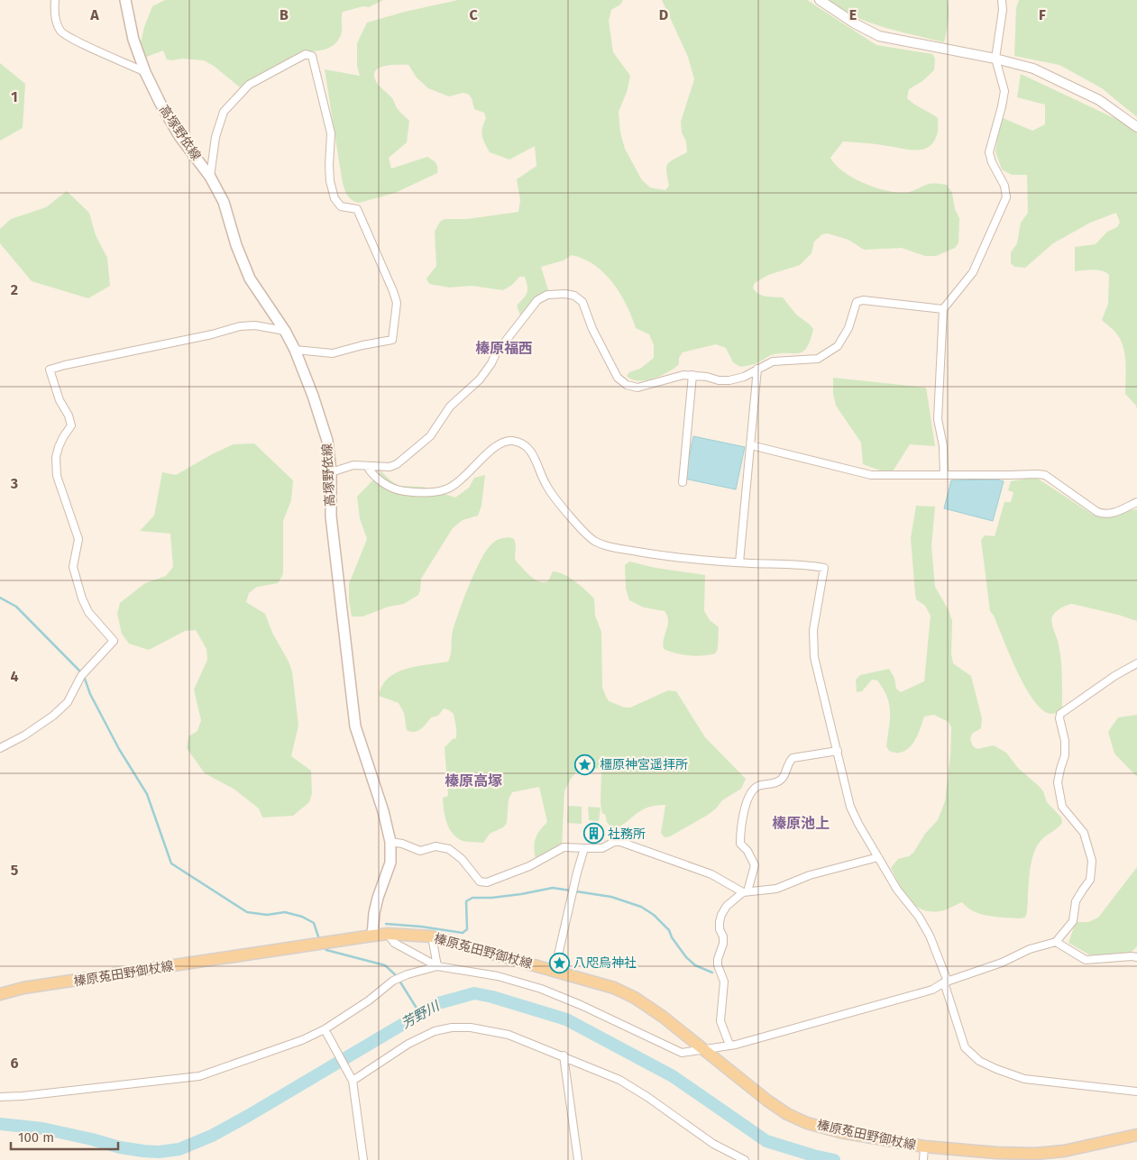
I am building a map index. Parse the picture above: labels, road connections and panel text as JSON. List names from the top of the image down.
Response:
{
  "streets": {
    "main road": ["高塚野依線", "榛原菟田野御杖線"]
  },
  "crossings": [
    ["高塚野依線", "榛原菟田野御杖線"]
  ],
  "districts": ["榛原福西", "榛原高塚", "榛原池上"],
  "water": ["芳野川"],
  "places": {
    "place": ["橿原神宮遥拝所", "八咫烏神社"],
    "building": ["社務所"]
  },
  "scale_bar": "100 m",
  "grid": {
    "columns": [
      "A",
      "B",
      "C",
      "D",
      "E",
      "F"
    ],
    "rows": [
      "1",
      "2",
      "3",
      "4",
      "5",
      "6"
    ]
  }
}
